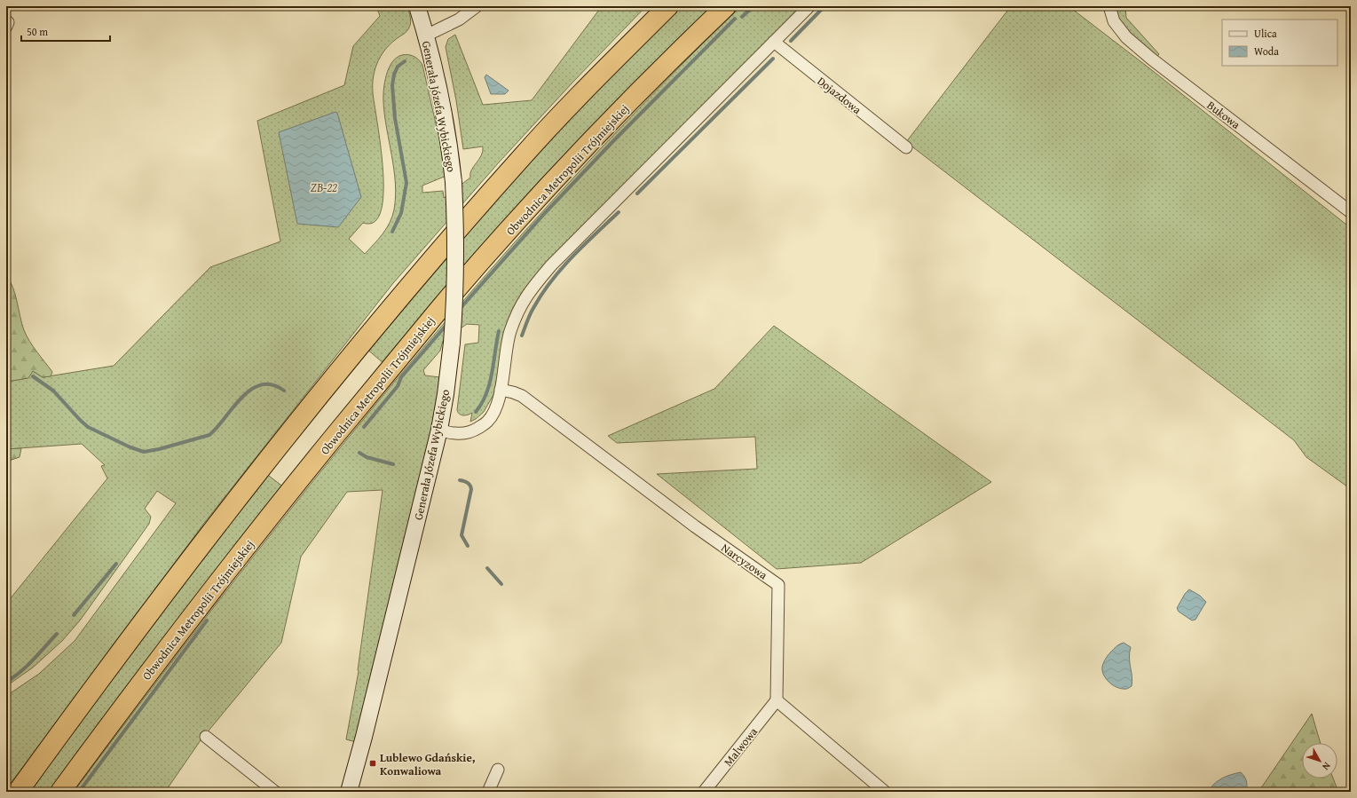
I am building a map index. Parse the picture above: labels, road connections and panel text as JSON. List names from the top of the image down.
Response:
{
  "streets": {
    "highway": ["Obwodnica Metropolii Trójmiejskiej"],
    "main road": ["Generała Józefa Wybickiego"],
    "street": [
      "Dojazdowa",
      "Bukowa",
      "Narcyzowa",
      "Malwowa"
    ]
  },
  "crossings": [
    ["Narcyzowa", "Malwowa"]
  ],
  "water": ["ZB-22"],
  "places": {
    "transit": ["Lublewo Gdańskie, Konwaliowa"]
  },
  "legend": ["Ulica", "Woda"],
  "scale_bar": "50 m",
  "north": "bottom right"
}
